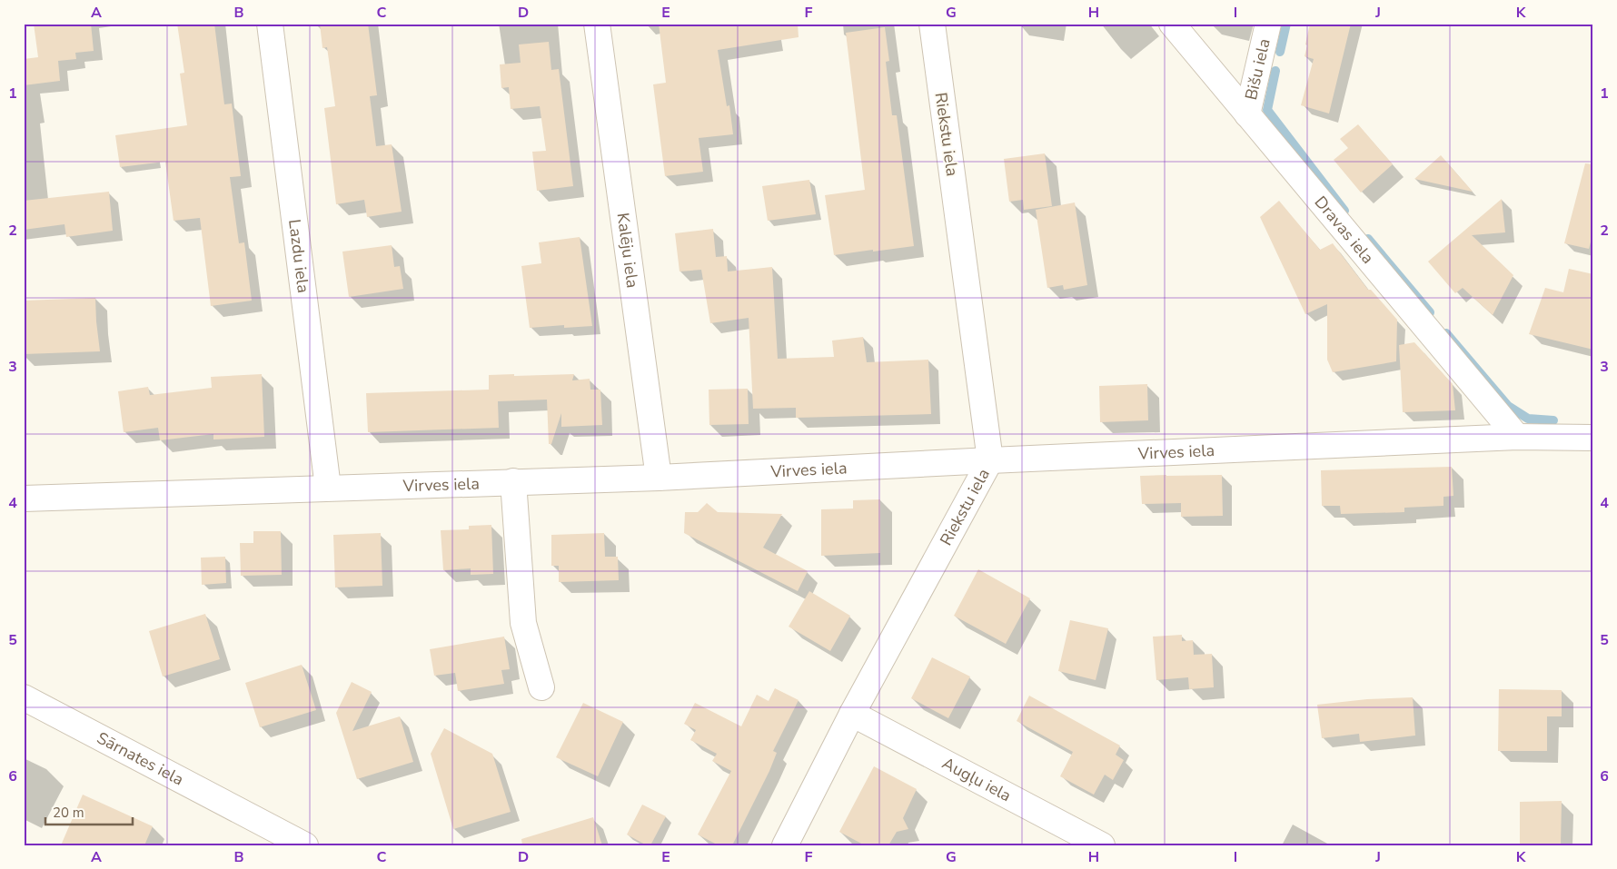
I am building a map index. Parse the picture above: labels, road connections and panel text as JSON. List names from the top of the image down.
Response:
{
  "streets": {
    "street": [
      "Bišu iela",
      "Riekstu iela",
      "Dravas iela",
      "Kalēju iela",
      "Lazdu iela",
      "Virves iela",
      "Sārnates iela",
      "Augļu iela"
    ]
  },
  "crossings": [
    ["Bišu iela", "Dravas iela"],
    ["Riekstu iela", "Virves iela"],
    ["Riekstu iela", "Augļu iela"],
    ["Dravas iela", "Virves iela"],
    ["Kalēju iela", "Virves iela"],
    ["Lazdu iela", "Virves iela"]
  ],
  "scale_bar": "20 m",
  "grid": {
    "columns": [
      "A",
      "B",
      "C",
      "D",
      "E",
      "F",
      "G",
      "H",
      "I",
      "J",
      "K"
    ],
    "rows": [
      "1",
      "2",
      "3",
      "4",
      "5",
      "6"
    ]
  }
}
